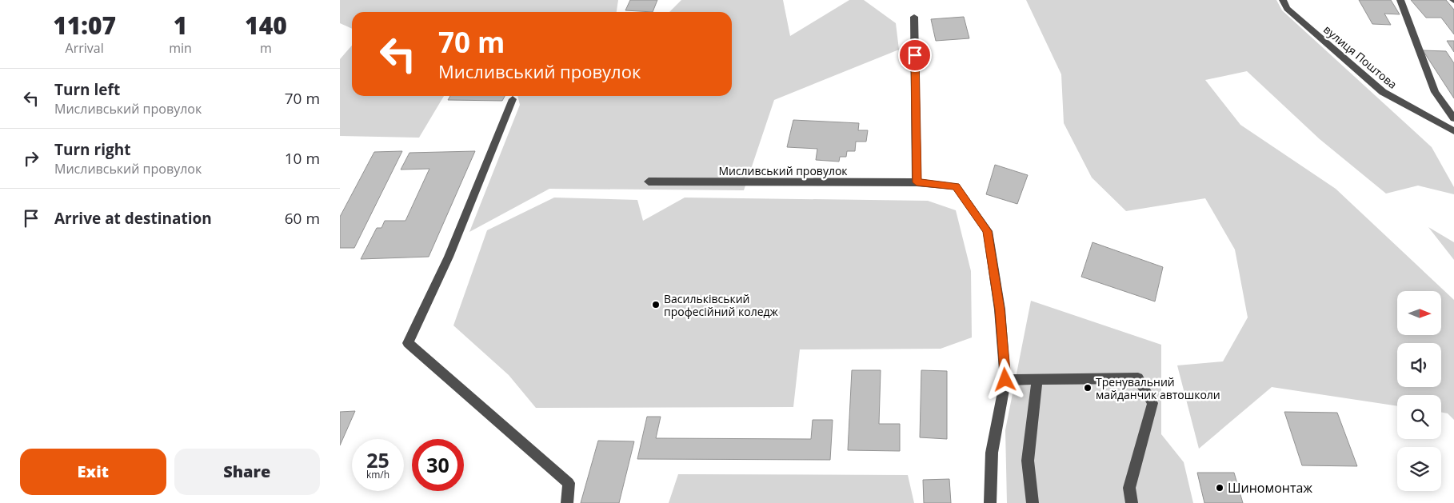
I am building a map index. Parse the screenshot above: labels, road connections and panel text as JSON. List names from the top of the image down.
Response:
{
  "streets": {
    "street": ["вулиця Поштова", "Мисливський провулок"]
  },
  "places": ["Васильківський професійний коледж", "Тренувальний майданчик автошколи", "Шиномонтаж"],
  "north": "right",
  "page": {
    "eta": [
      "11:07",
      "Arrival",
      "1",
      "min",
      "140",
      "m"
    ],
    "turn": ["70 m", "Мисливський провулок"],
    "list": [
      {
        "name": "Turn left",
        "note": "Мисливський провулок",
        "value": "70 m"
      },
      {
        "name": "Turn right",
        "note": "Мисливський провулок",
        "value": "10 m"
      },
      {
        "name": "Arrive at destination",
        "value": "60 m"
      }
    ],
    "speed": "25 km/h",
    "limit": "30",
    "buttons": ["Exit", "Share"]
  }
}
